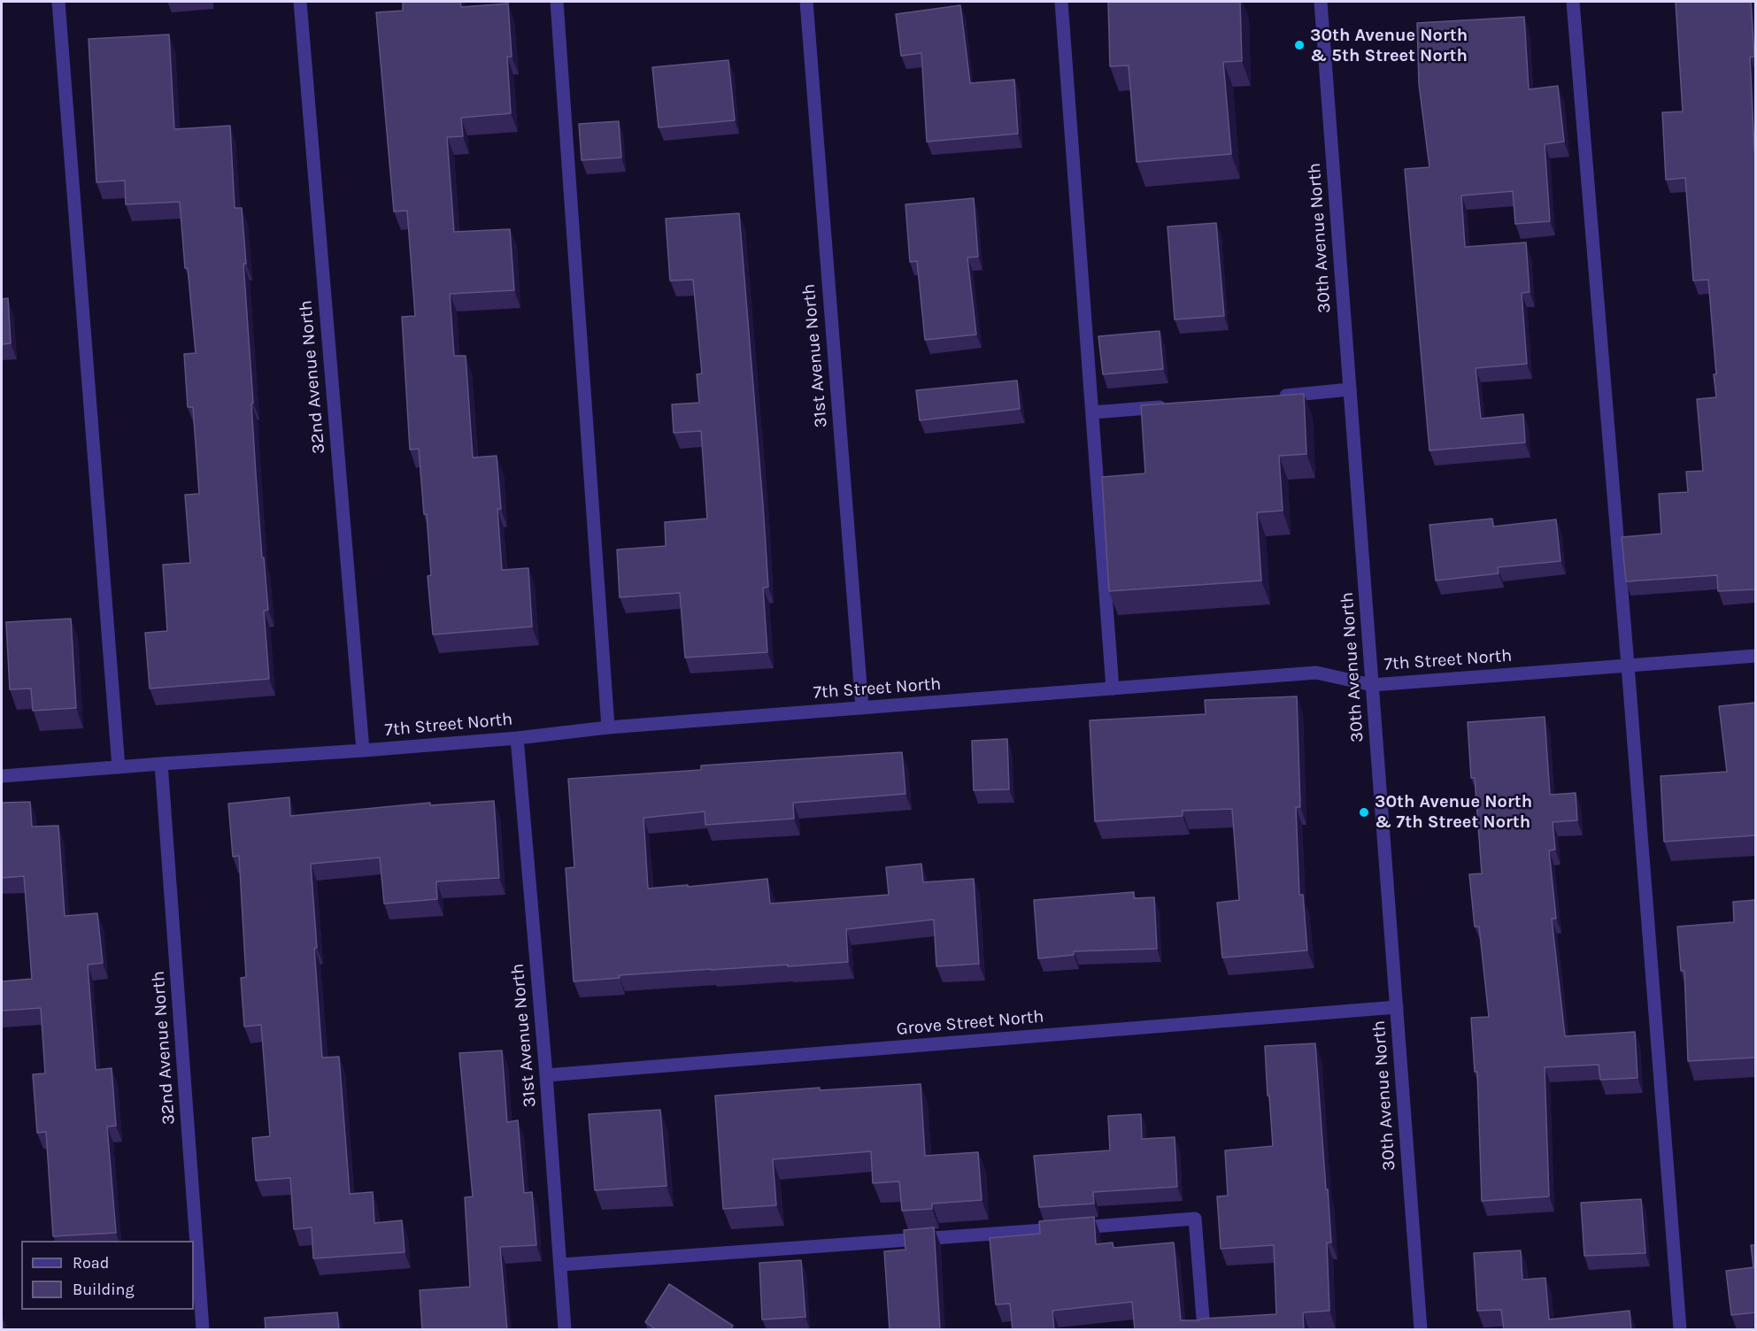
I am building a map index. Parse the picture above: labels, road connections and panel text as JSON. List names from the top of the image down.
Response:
{
  "streets": {
    "street": [
      "30th Avenue North",
      "31st Avenue North",
      "32nd Avenue North",
      "7th Street North",
      "Grove Street North"
    ]
  },
  "crossings": [
    ["30th Avenue North", "7th Street North"],
    ["30th Avenue North", "Grove Street North"],
    ["31st Avenue North", "7th Street North"],
    ["31st Avenue North", "Grove Street North"],
    ["32nd Avenue North", "7th Street North"]
  ],
  "places": ["30th Avenue North & 5th Street North", "30th Avenue North & 7th Street North"],
  "legend": ["Road", "Building"]
}
